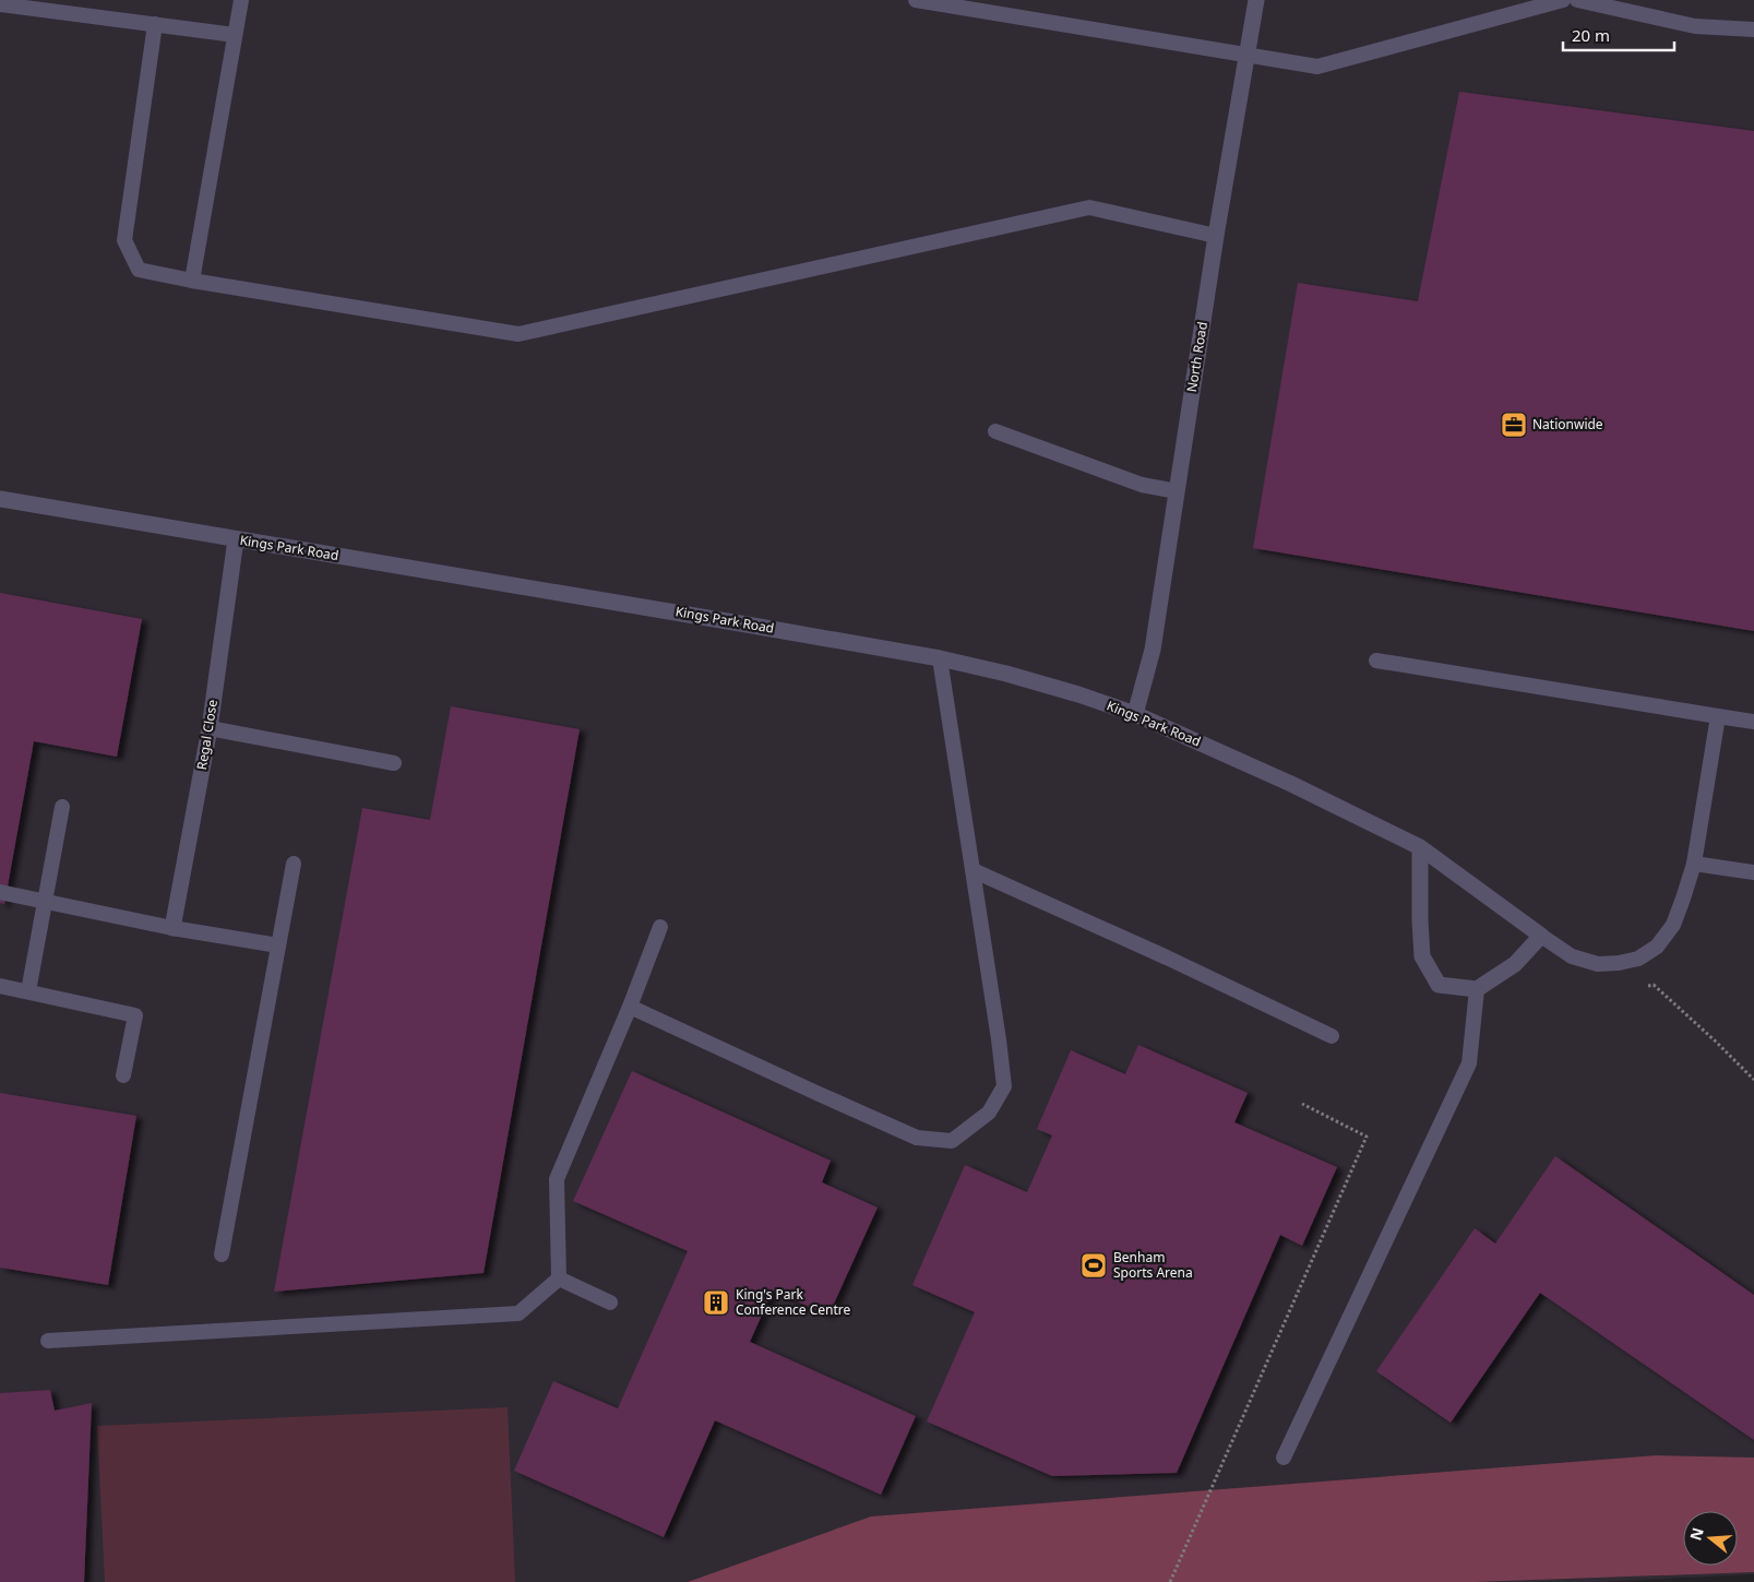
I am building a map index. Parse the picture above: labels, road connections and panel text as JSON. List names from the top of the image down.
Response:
{
  "streets": {
    "street": ["North Road", "Kings Park Road", "Regal Close"]
  },
  "crossings": [
    ["North Road", "Kings Park Road"],
    ["Kings Park Road", "Regal Close"]
  ],
  "places": {
    "office": ["Nationwide"],
    "sports": ["Benham Sports Arena"],
    "building": ["King's Park Conference Centre"]
  },
  "scale_bar": "20 m",
  "north": "left"
}
